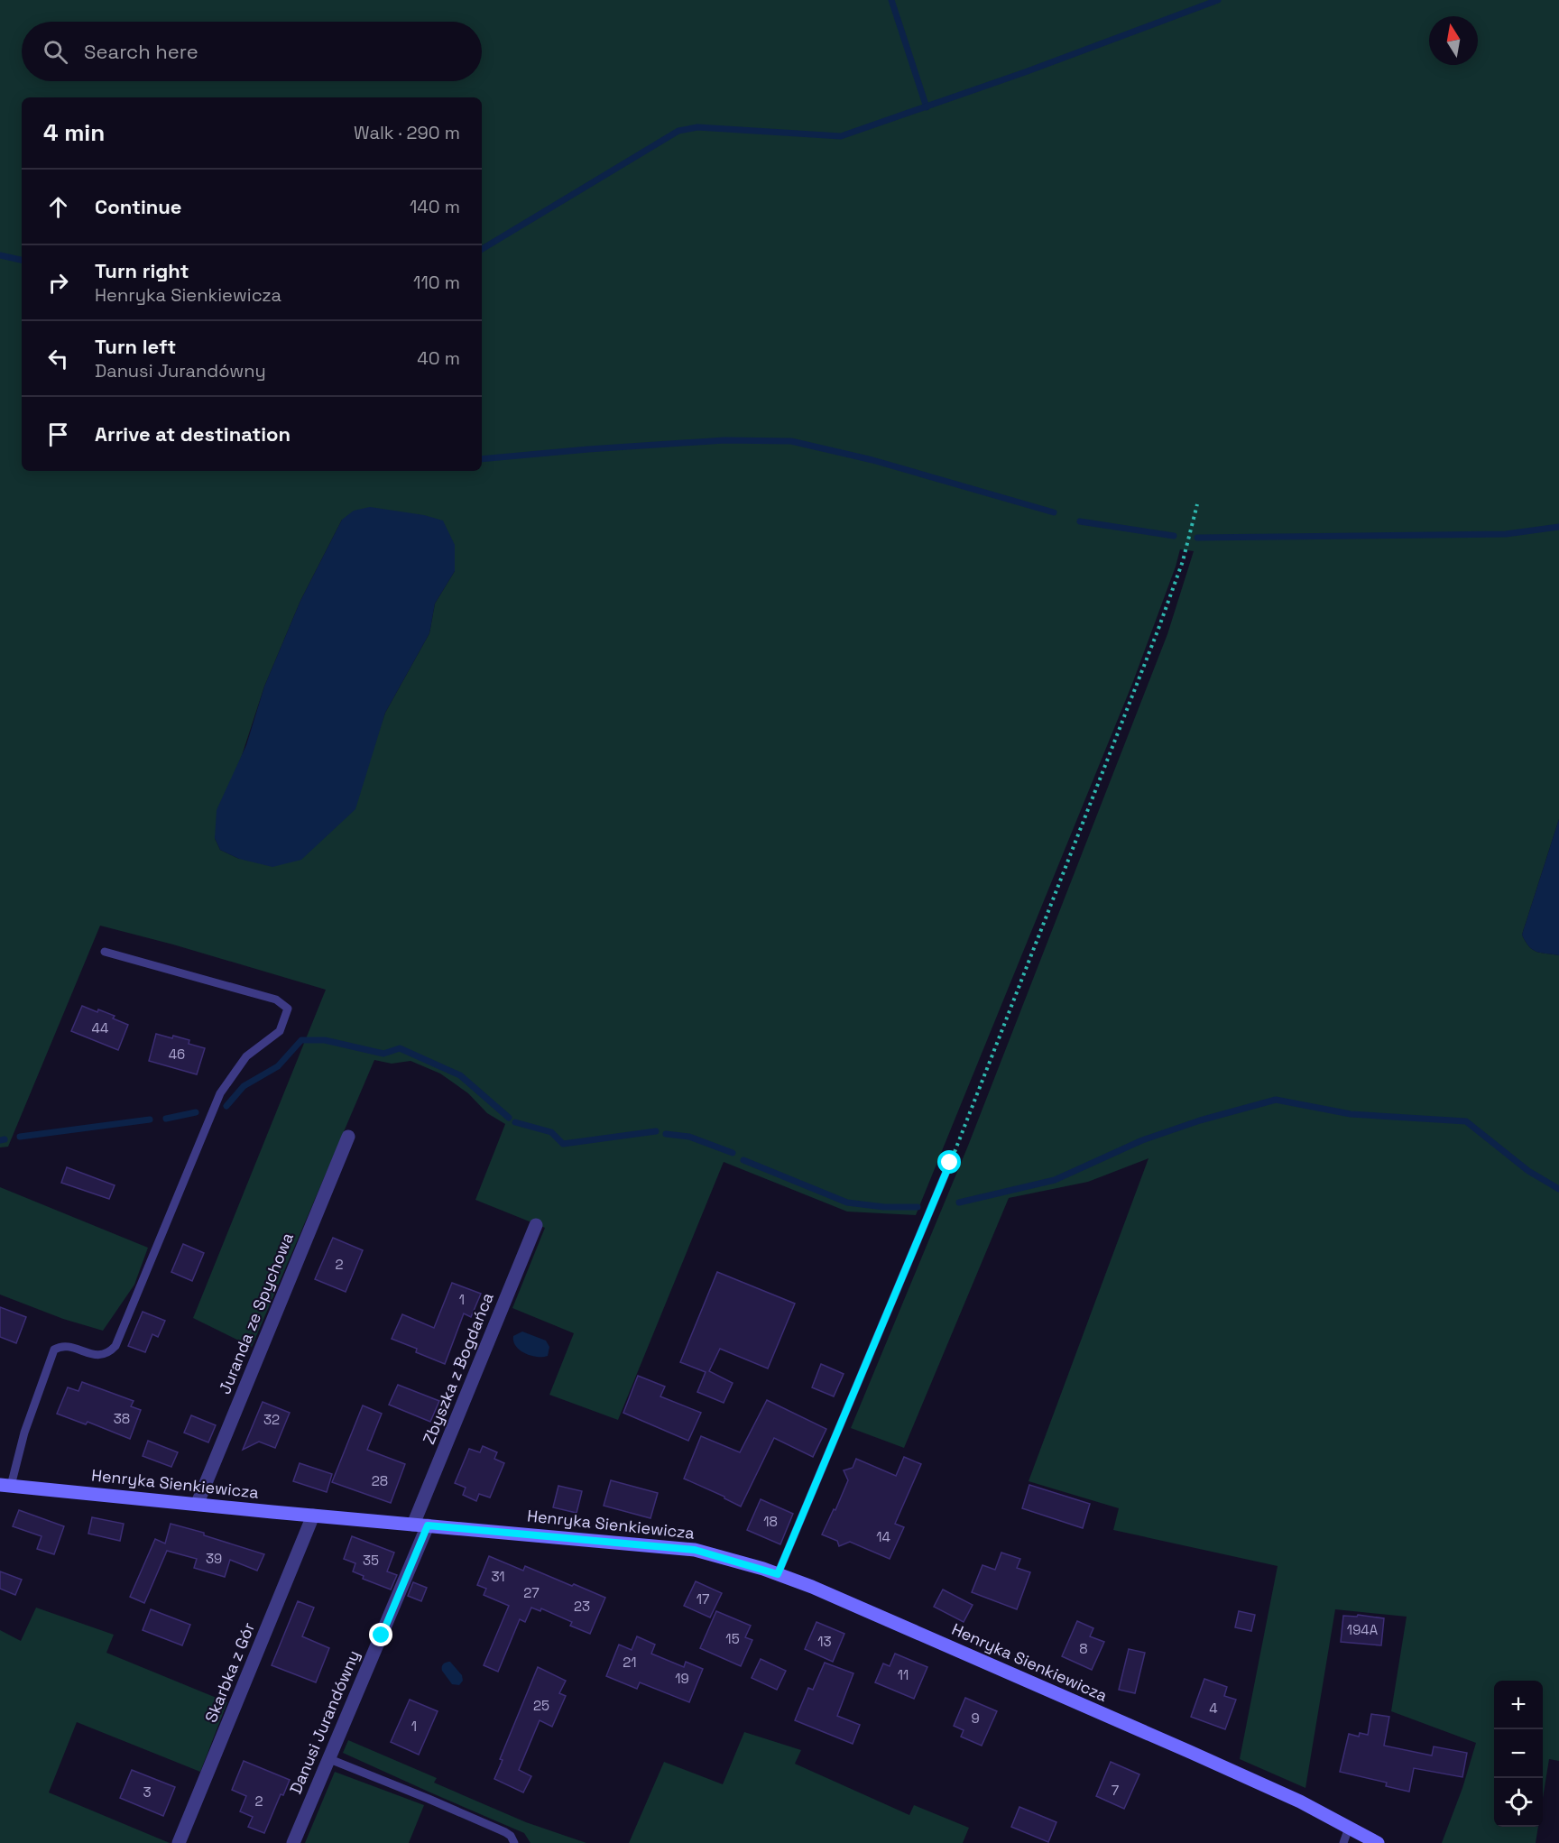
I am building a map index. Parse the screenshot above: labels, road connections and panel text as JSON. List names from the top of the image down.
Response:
{
  "streets": {
    "street": [
      "Juranda ze Spychowa",
      "Zbyszka z Bogdańca",
      "Henryka Sienkiewicza",
      "Skarbka z Gór",
      "Danusi Jurandówny"
    ]
  },
  "crossings": [
    ["Juranda ze Spychowa", "Henryka Sienkiewicza"],
    ["Zbyszka z Bogdańca", "Henryka Sienkiewicza"],
    ["Zbyszka z Bogdańca", "Danusi Jurandówny"],
    ["Henryka Sienkiewicza", "Skarbka z Gór"],
    ["Henryka Sienkiewicza", "Danusi Jurandówny"]
  ],
  "house_numbers": [
    "44",
    "46",
    "2",
    "1",
    "38",
    "32",
    "28",
    "18",
    "14",
    "39",
    "35",
    "31",
    "27",
    "17",
    "23",
    "194A",
    "15",
    "13",
    "8",
    "21",
    "11",
    "19",
    "25",
    "4",
    "9",
    "1",
    "7",
    "3",
    "2"
  ],
  "north": "top",
  "page": {
    "search": "Search here",
    "heading": ["4 min", "Walk · 290 m"],
    "list": [
      ["Continue", "140 m"],
      ["Turn right", "Henryka Sienkiewicza", "110 m"],
      ["Turn left", "Danusi Jurandówny", "40 m"],
      "Arrive at destination"
    ],
    "map_buttons": ["+", "−"]
  }
}
